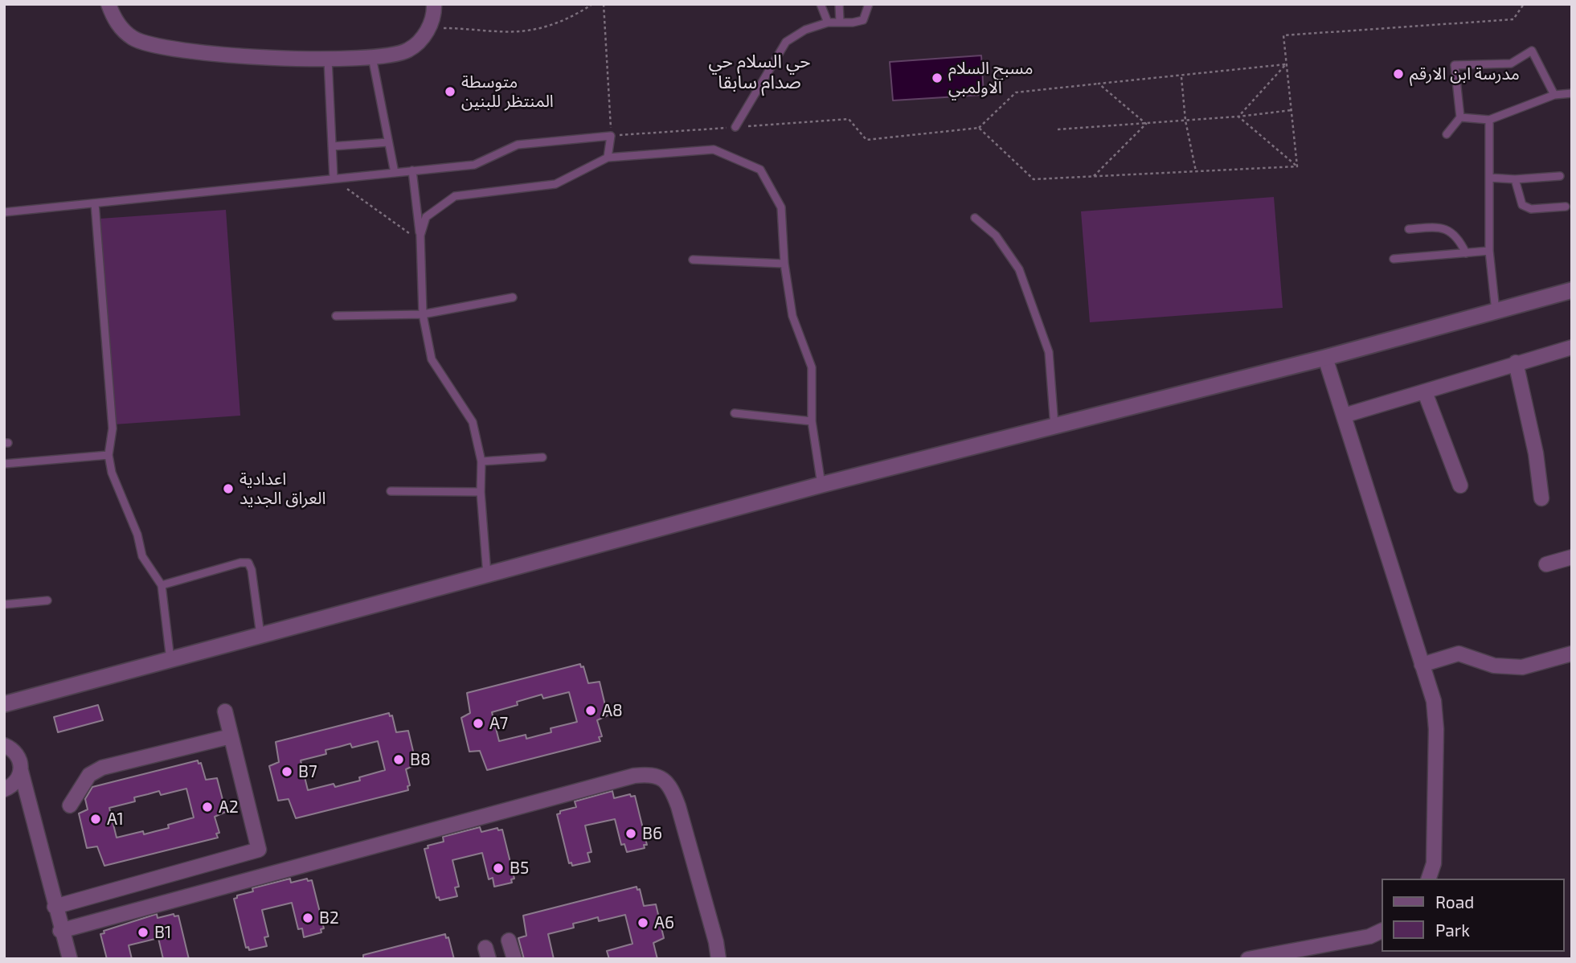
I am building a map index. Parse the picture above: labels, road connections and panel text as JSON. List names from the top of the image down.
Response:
{
  "districts": ["حي السلام حي صدام سابقا"],
  "places": [
    "مدرسة ابن الارقم",
    "مسبح السلام الاولمبي",
    "متوسطة المنتظر للبنين",
    "اعدادية العراق الجديد",
    "A8",
    "A7",
    "B8",
    "B7",
    "A2",
    "A1",
    "B6",
    "B5",
    "B2",
    "A6",
    "B1"
  ],
  "legend": ["Road", "Park"]
}
